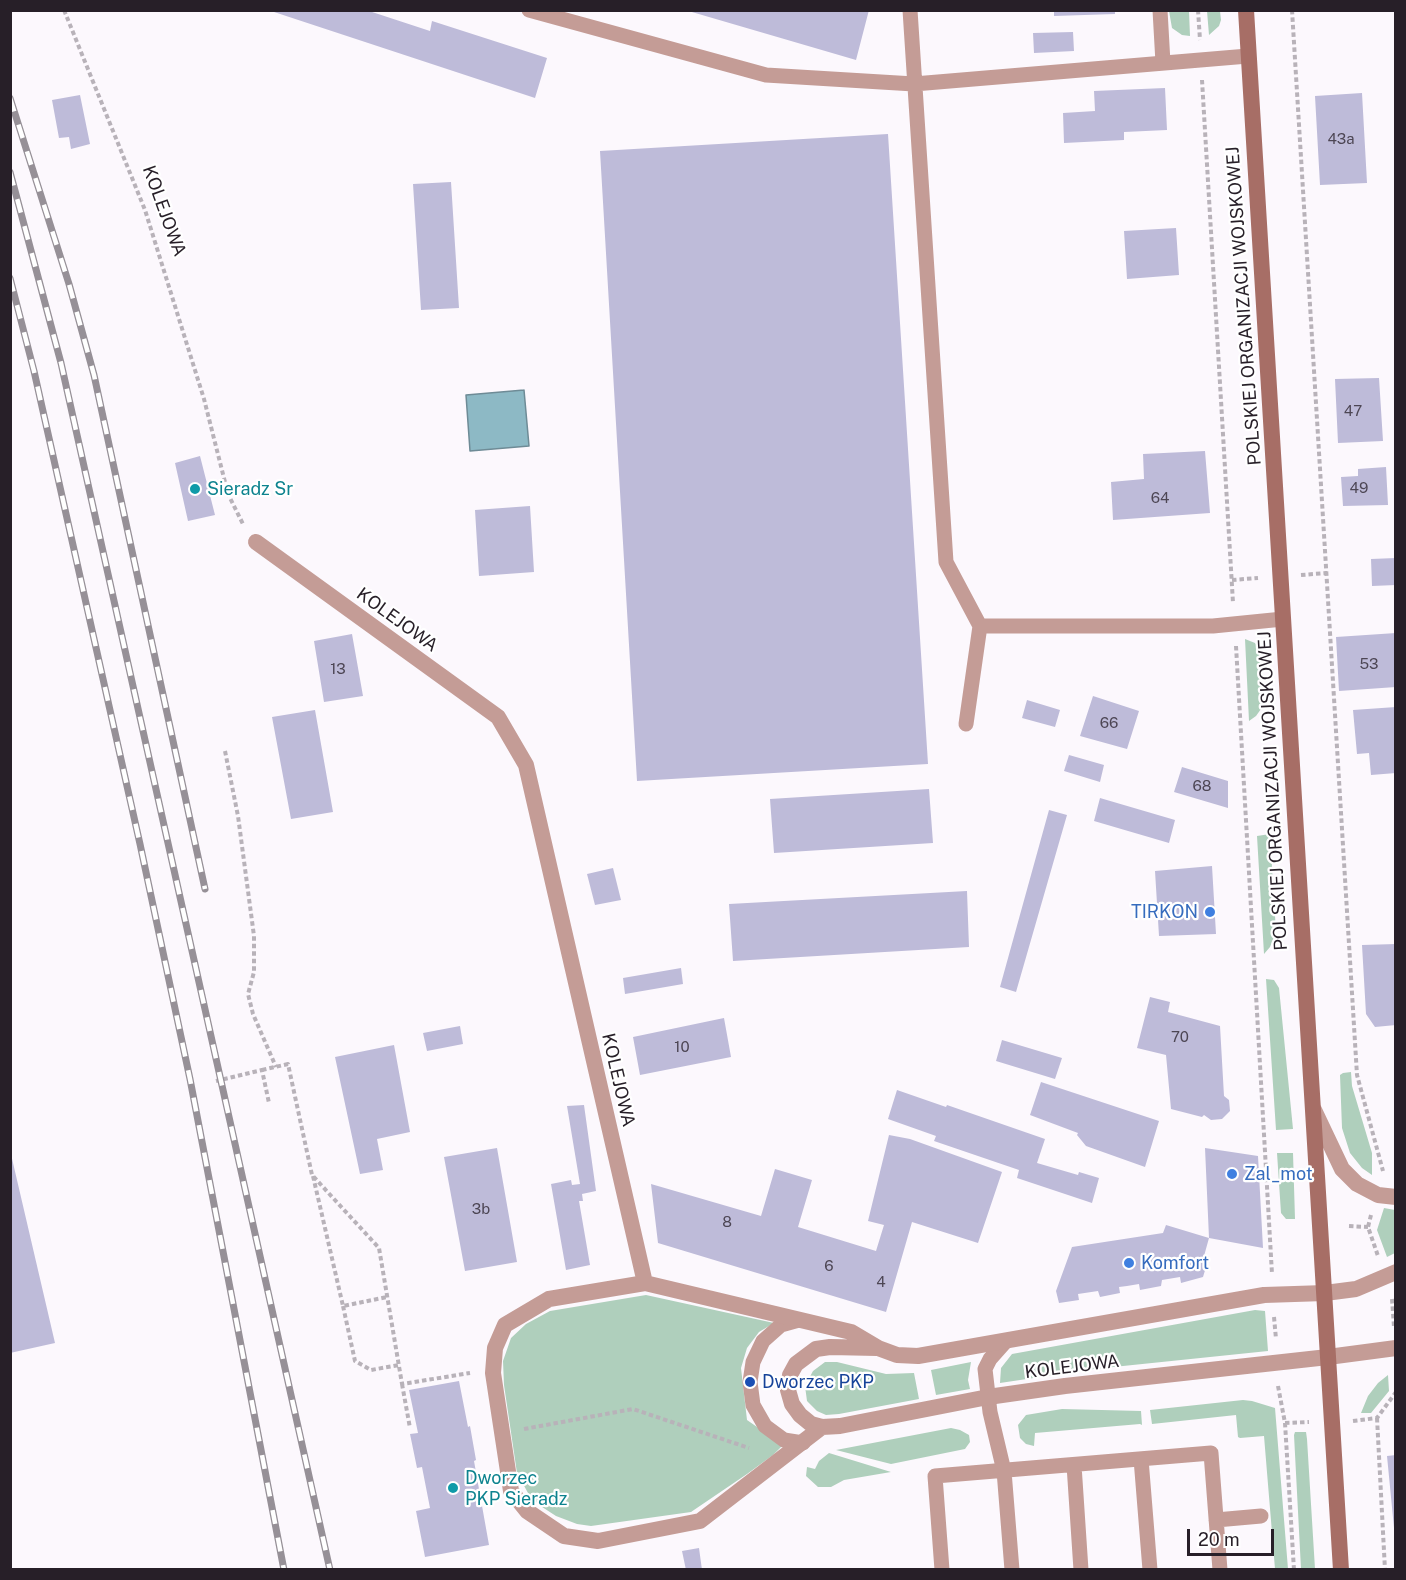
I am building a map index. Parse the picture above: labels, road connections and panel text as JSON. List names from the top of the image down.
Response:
{
  "streets": {
    "main road": ["POLSKIEJ ORGANIZACJI WOJSKOWEJ"],
    "street": ["KOLEJOWA"]
  },
  "crossings": [
    ["KOLEJOWA", "POLSKIEJ ORGANIZACJI WOJSKOWEJ"]
  ],
  "places": [
    "Sieradz Sr",
    "TIRKON",
    "Zal_mot",
    "Komfort",
    "Dworzec PKP",
    "Dworzec PKP Sieradz"
  ],
  "house_numbers": [
    "43a",
    "47",
    "49",
    "64",
    "53",
    "13",
    "66",
    "68",
    "70",
    "10",
    "3b",
    "8",
    "6",
    "4"
  ],
  "scale_bar": "20 m"
}
